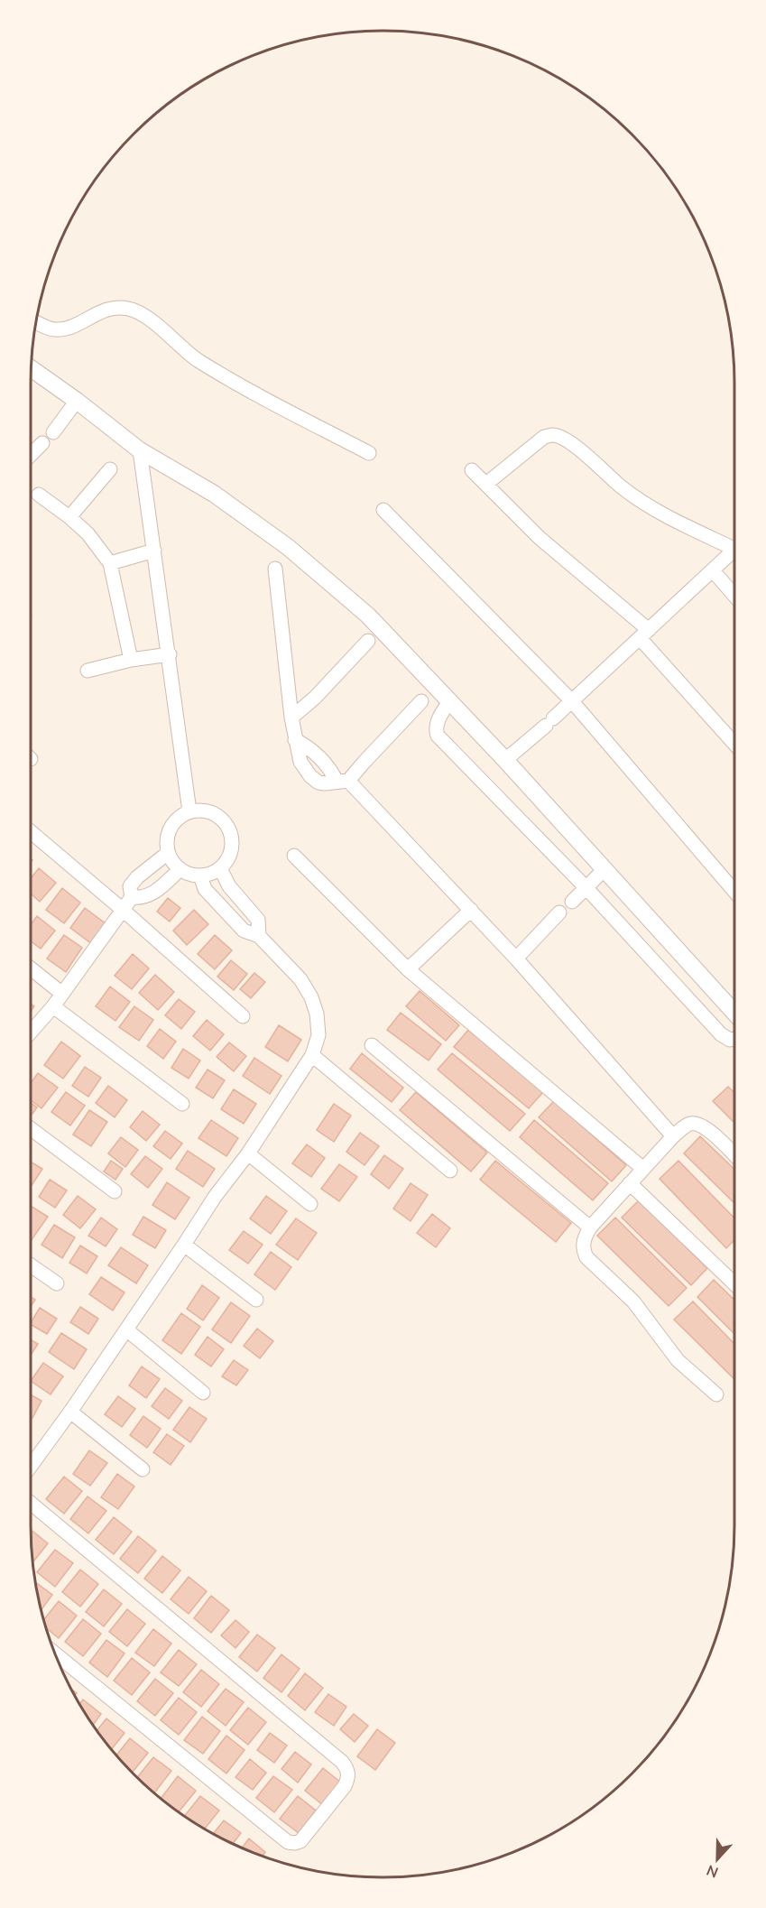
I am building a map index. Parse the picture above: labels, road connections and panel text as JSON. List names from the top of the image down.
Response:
{
  "north": "bottom"
}
